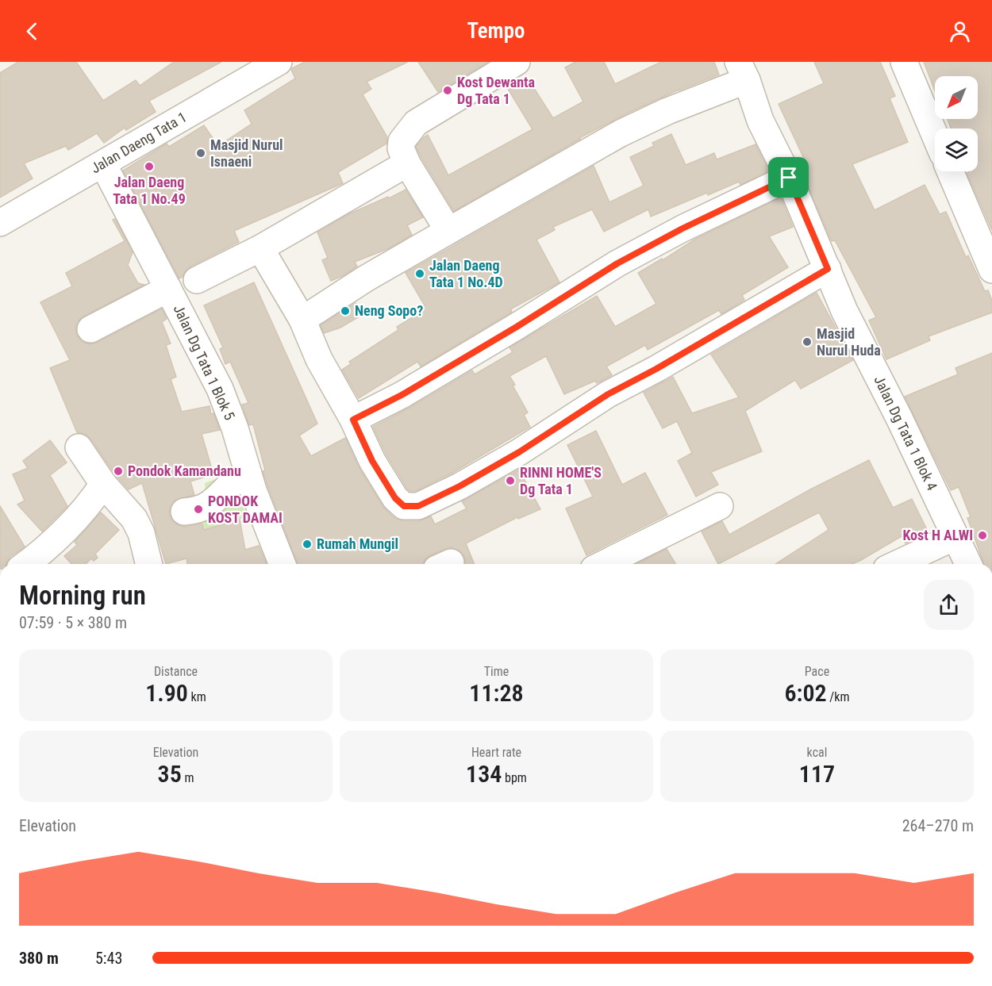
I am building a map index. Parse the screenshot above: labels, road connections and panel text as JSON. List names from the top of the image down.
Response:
{
  "streets": {
    "street": ["Jalan Daeng Tata 1", "Jalan Dg Tata 1 Blok 5", "Jalan Dg Tata 1 Blok 4"]
  },
  "crossings": [
    ["Jalan Daeng Tata 1", "Jalan Dg Tata 1 Blok 5"]
  ],
  "places": [
    "Kost Dewanta Dg Tata 1",
    "Masjid Nurul Isnaeni",
    "Jalan Daeng Tata 1 No.49",
    "Jalan Daeng Tata 1 No.4D",
    "Neng Sopo?",
    "Masjid Nurul Huda",
    "Pondok Kamandanu",
    "RINNI HOME'S Dg Tata 1",
    "PONDOK KOST DAMAI",
    "Kost H ALWI",
    "Rumah Mungil"
  ],
  "north": "bottom left",
  "page": {
    "header": "Tempo",
    "heading": ["Morning run", "07:59 · 5 × 380 m"],
    "stats": [
      ["Distance", "1.90 km"],
      ["Time", "11:28"],
      ["Pace", "6:02 /km"],
      ["Elevation", "35 m"],
      ["Heart rate", "134 bpm"],
      ["kcal", "117"]
    ],
    "chart": ["Elevation", "264–270 m"],
    "list": [
      {
        "name": "380 m",
        "note": "5:43"
      }
    ]
  }
}
